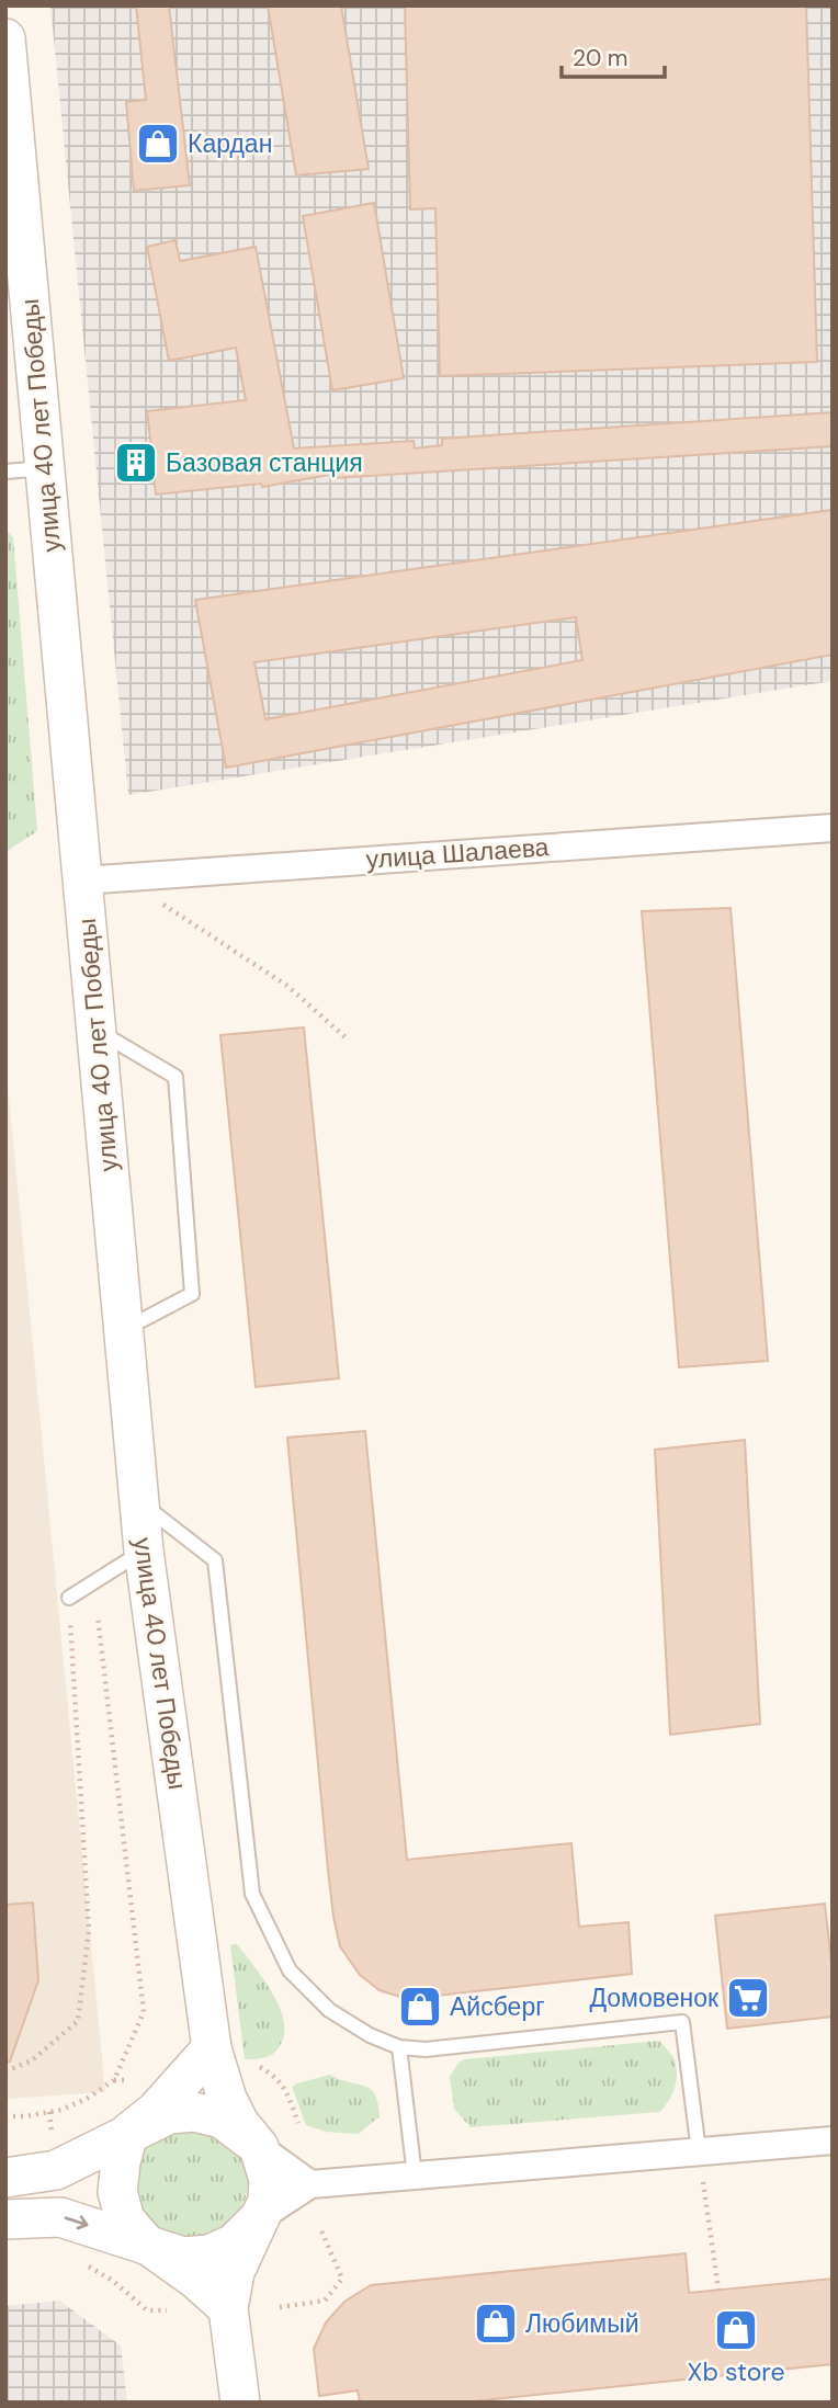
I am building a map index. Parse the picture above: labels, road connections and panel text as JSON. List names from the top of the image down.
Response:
{
  "streets": {
    "main road": ["улица 40 лет Победы"],
    "street": ["улица Шалаева"]
  },
  "crossings": [
    ["улица 40 лет Победы", "улица Шалаева"]
  ],
  "places": {
    "shop": [
      "Кардан",
      "Айсберг",
      "Любимый",
      "Xb store"
    ],
    "building": ["Базовая станция"],
    "supermarket": ["Домовенок"]
  },
  "scale_bar": "20 m"
}
